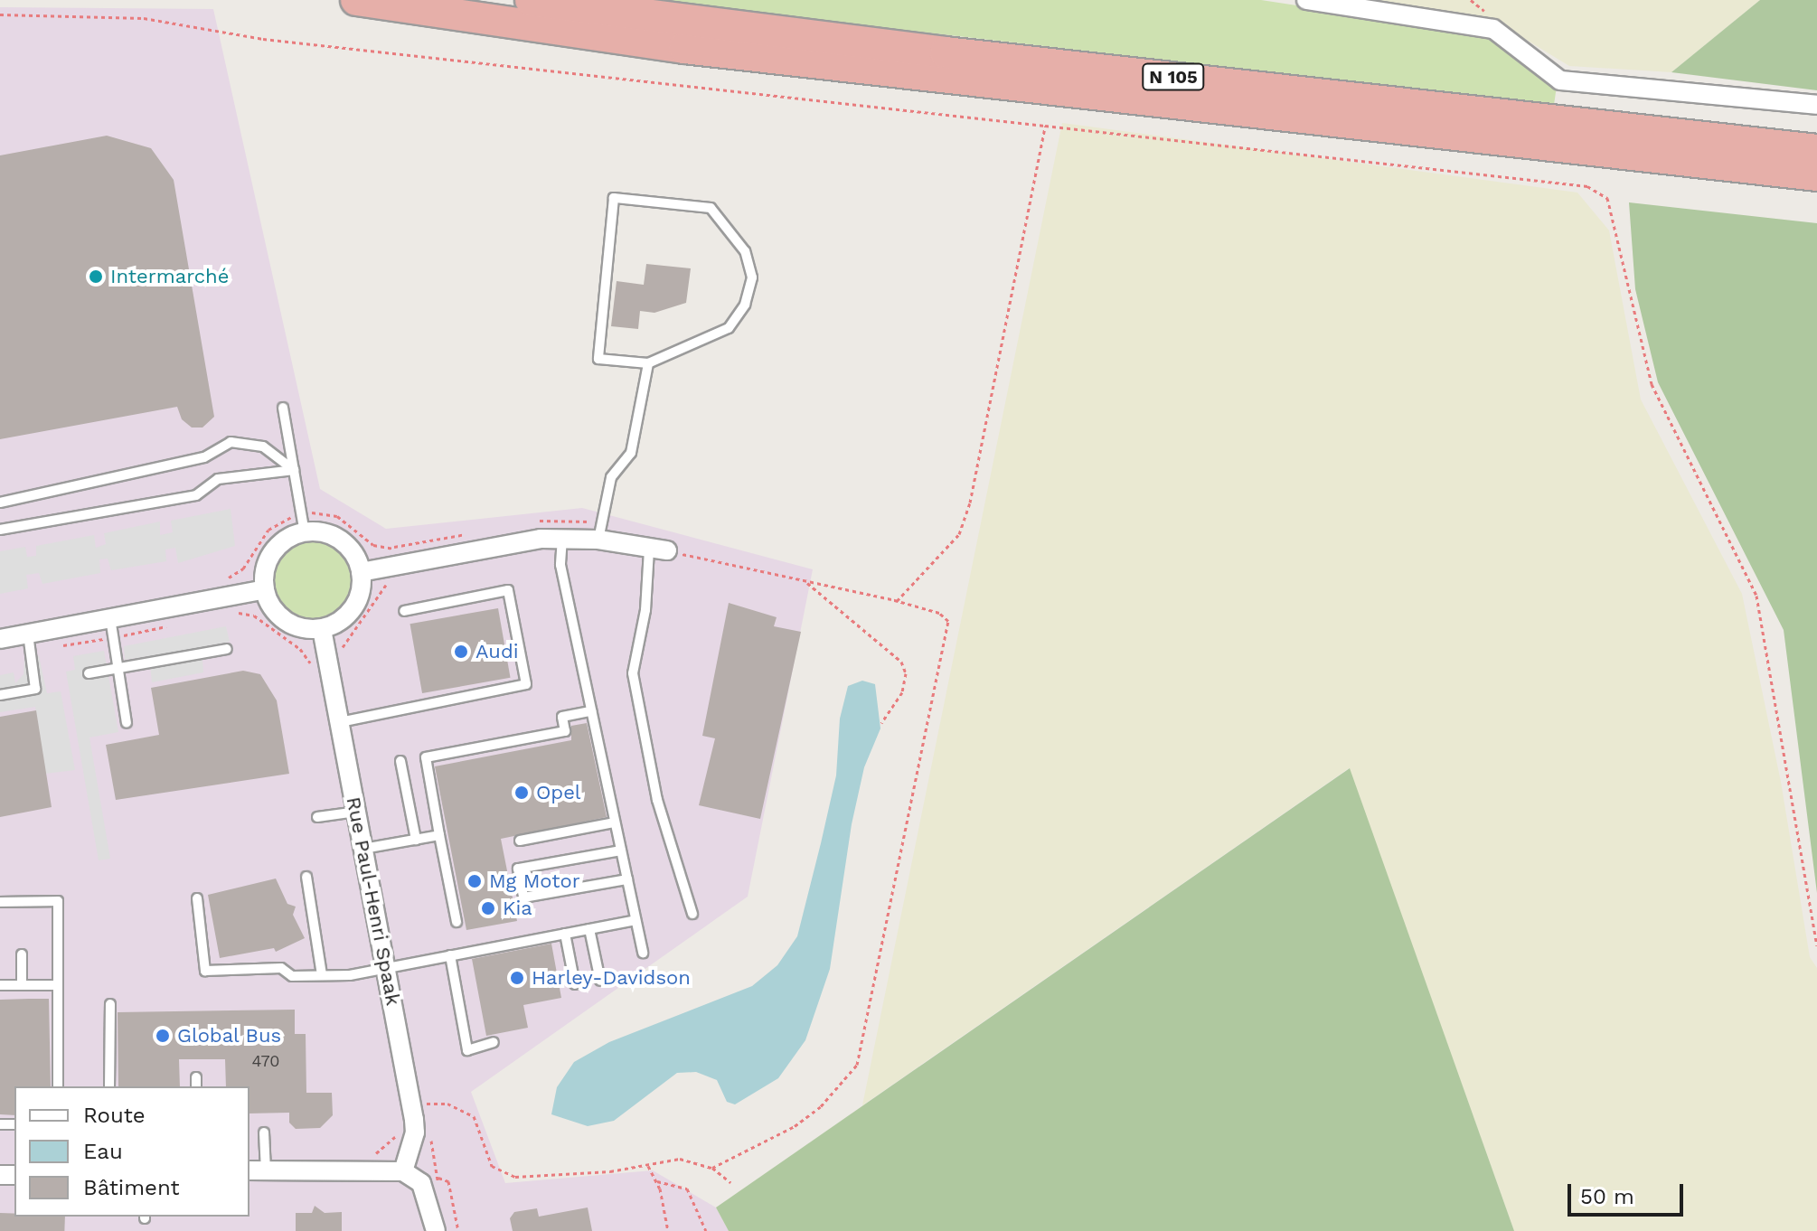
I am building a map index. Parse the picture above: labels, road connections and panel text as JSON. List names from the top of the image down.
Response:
{
  "streets": {
    "highway": ["N 105"],
    "street": ["Rue Paul-Henri Spaak"]
  },
  "places": [
    "Intermarché",
    "Audi",
    "Opel",
    "Mg Motor",
    "Kia",
    "Harley-Davidson",
    "Global Bus"
  ],
  "house_numbers": ["470"],
  "legend": ["Route", "Eau", "Bâtiment"],
  "scale_bar": "50 m"
}
